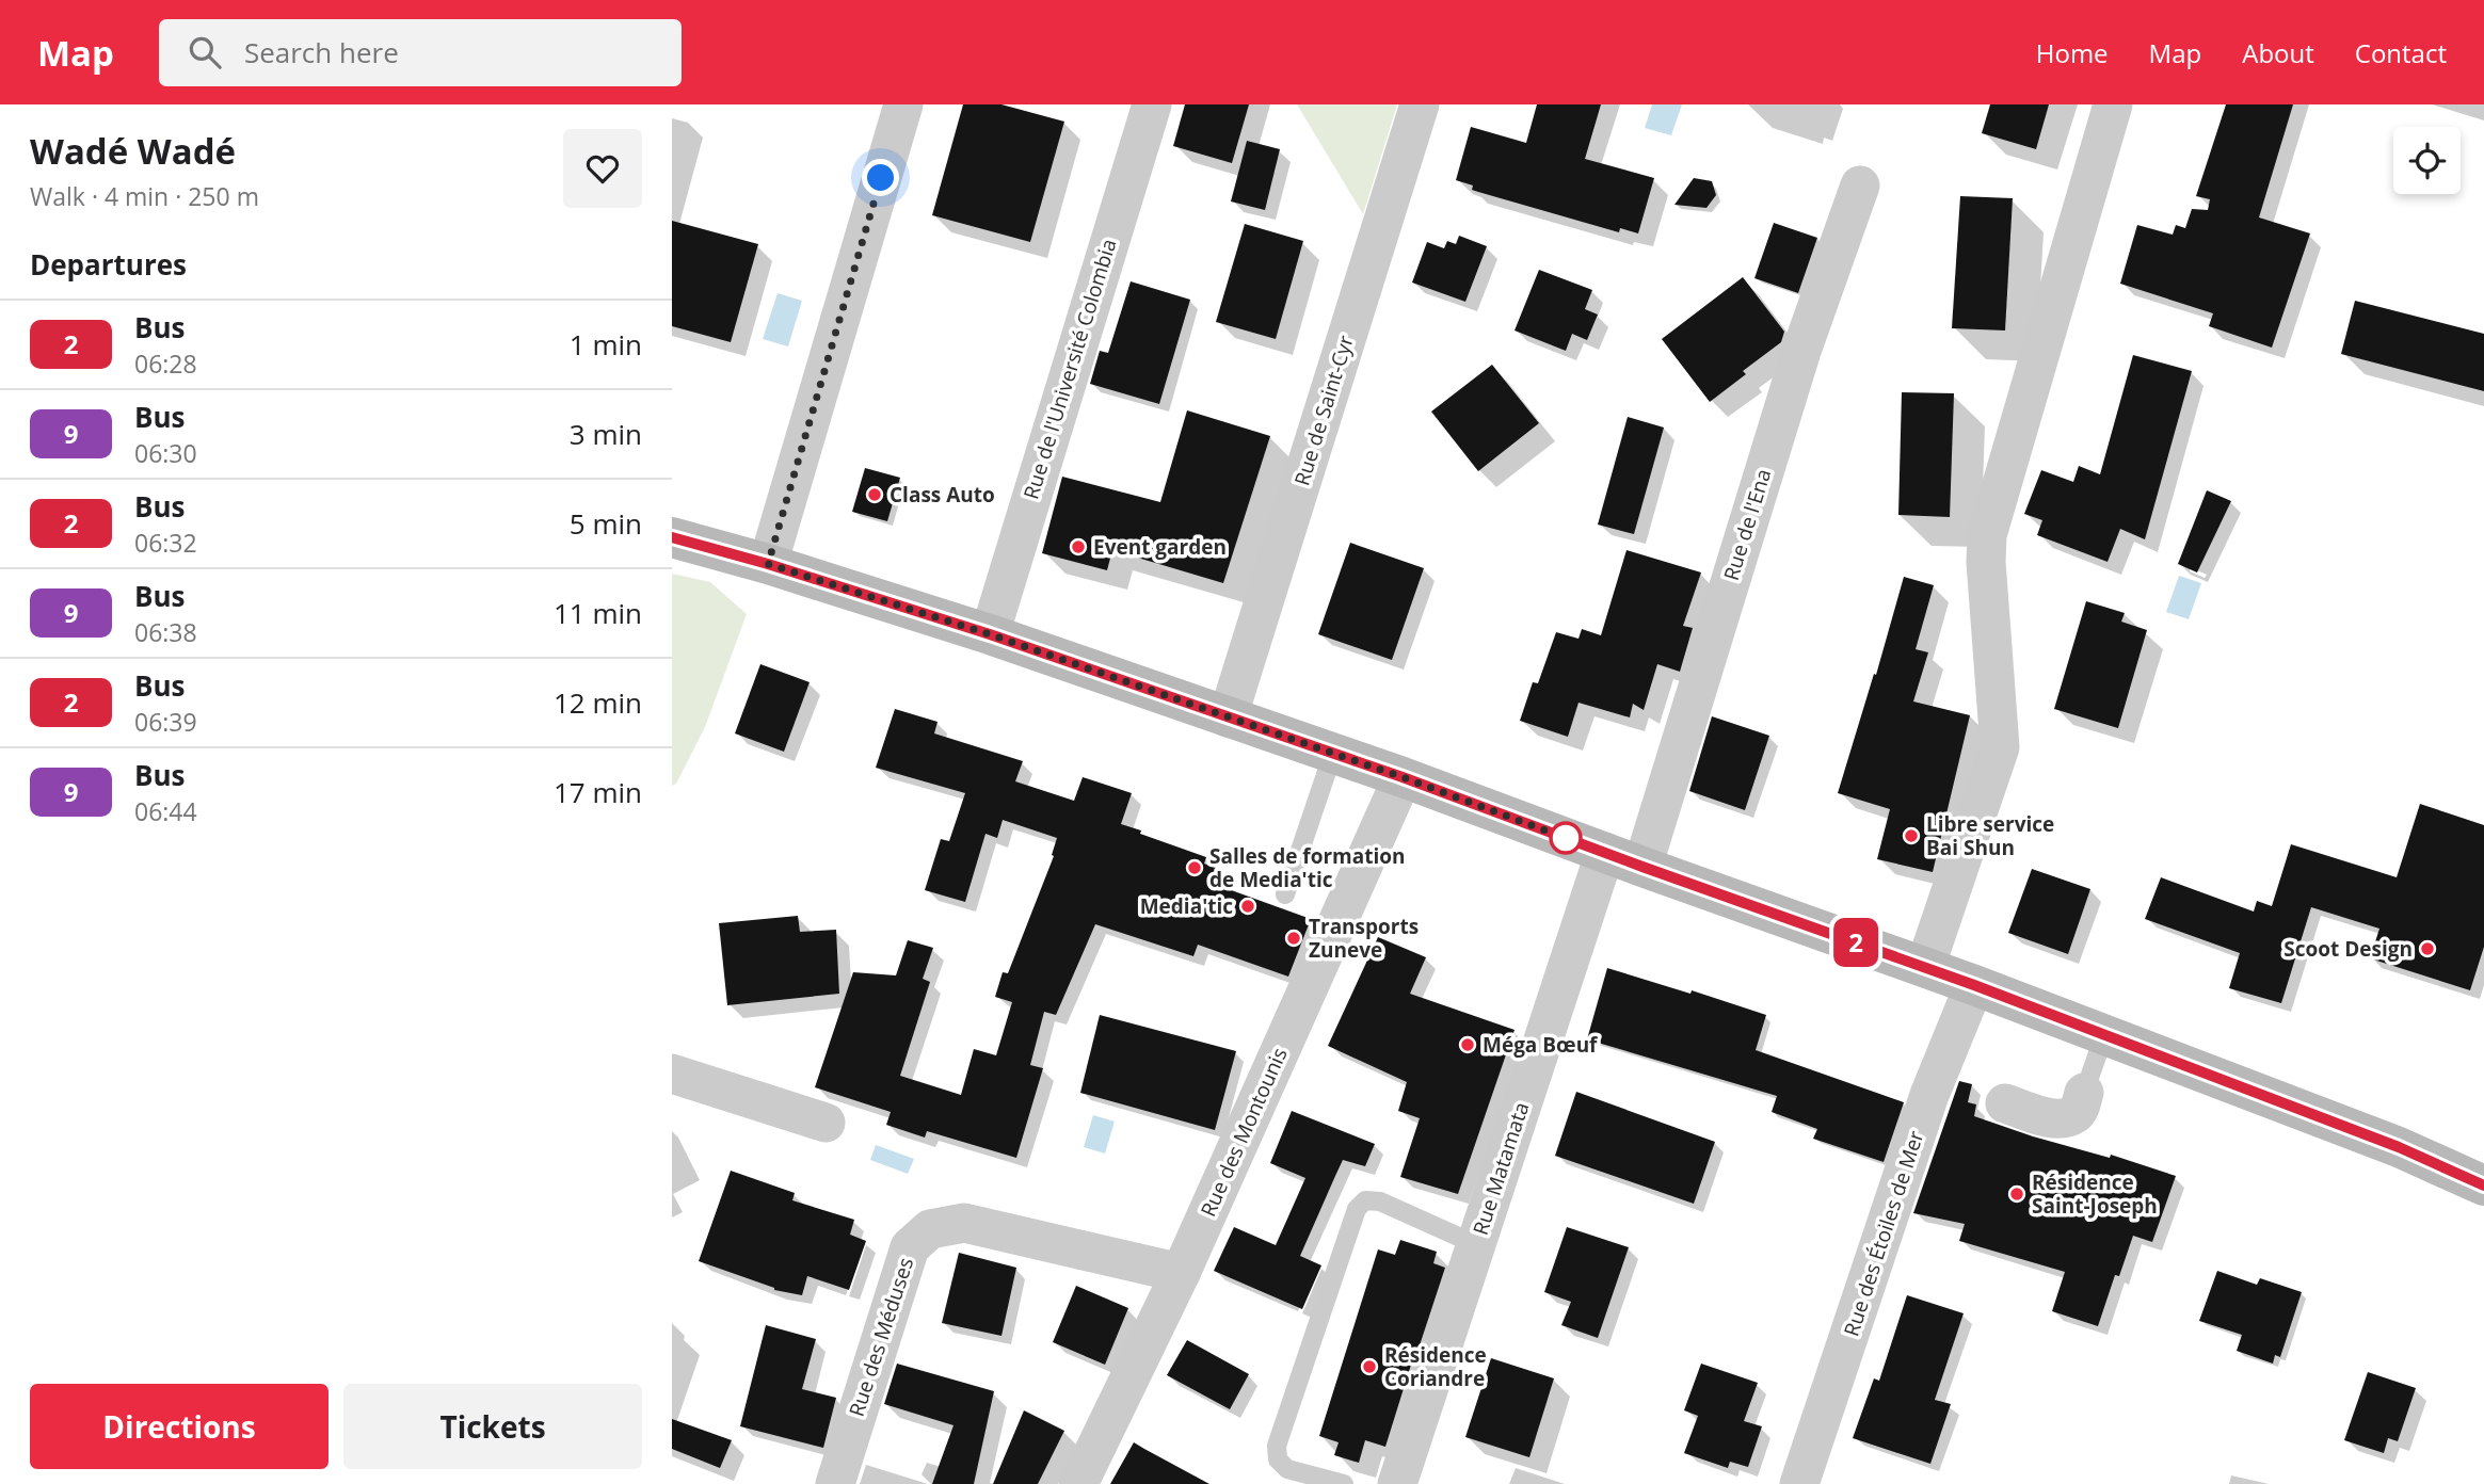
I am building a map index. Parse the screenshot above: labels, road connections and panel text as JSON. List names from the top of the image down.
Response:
{
  "streets": {
    "street": [
      "Rue de l'Université Colombia",
      "Rue de Saint-Cyr",
      "Rue de l'Ena",
      "Rue des Montounis",
      "Rue Matamata",
      "Rue des Étoiles de Mer",
      "Rue des Méduses"
    ]
  },
  "crossings": [
    ["Rue des Montounis", "Rue des Méduses"]
  ],
  "places": [
    "Class Auto",
    "Event garden",
    "Libre service Bai Shun",
    "Salles de formation de Media'tic",
    "Media'tic",
    "Transports Zuneve",
    "Scoot Design",
    "Méga Bœuf",
    "Résidence Saint-Joseph",
    "Résidence Coriandre"
  ],
  "lines": ["bus line 2"],
  "page": {
    "header": "Map",
    "search": "Search here",
    "nav": [
      "Home",
      "Map",
      "About",
      "Contact"
    ],
    "heading": [
      ["Wadé Wadé", "Walk · 4 min · 250 m"],
      "Departures"
    ],
    "on_map": "2",
    "list": [
      {
        "mark": "2",
        "name": "Bus",
        "note": "06:28",
        "value": "1 min"
      },
      {
        "mark": "9",
        "name": "Bus",
        "note": "06:30",
        "value": "3 min"
      },
      {
        "mark": "2",
        "name": "Bus",
        "note": "06:32",
        "value": "5 min"
      },
      {
        "mark": "9",
        "name": "Bus",
        "note": "06:38",
        "value": "11 min"
      },
      {
        "mark": "2",
        "name": "Bus",
        "note": "06:39",
        "value": "12 min"
      },
      {
        "mark": "9",
        "name": "Bus",
        "note": "06:44",
        "value": "17 min"
      }
    ],
    "buttons": ["Directions", "Tickets"]
  }
}
